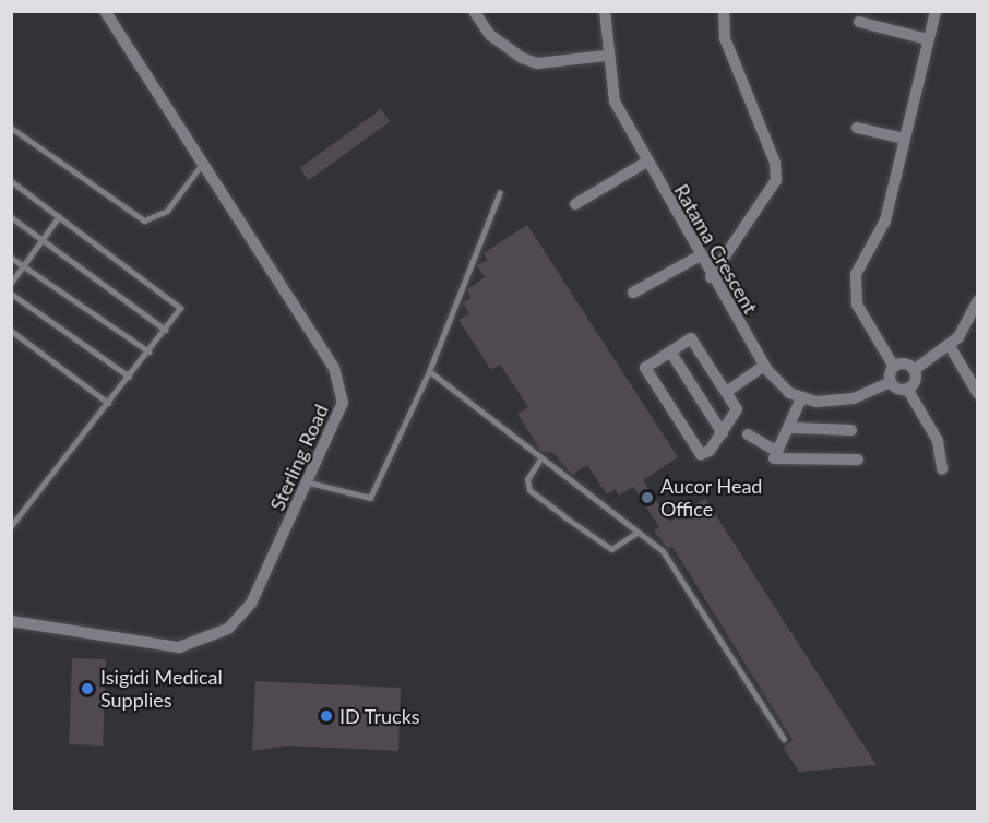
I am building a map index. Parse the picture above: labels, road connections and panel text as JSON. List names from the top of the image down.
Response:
{
  "streets": {
    "street": ["Ratama Crescent", "Sterling Road"]
  },
  "places": ["Aucor Head Office", "Isigidi Medical Supplies", "ID Trucks"]
}
